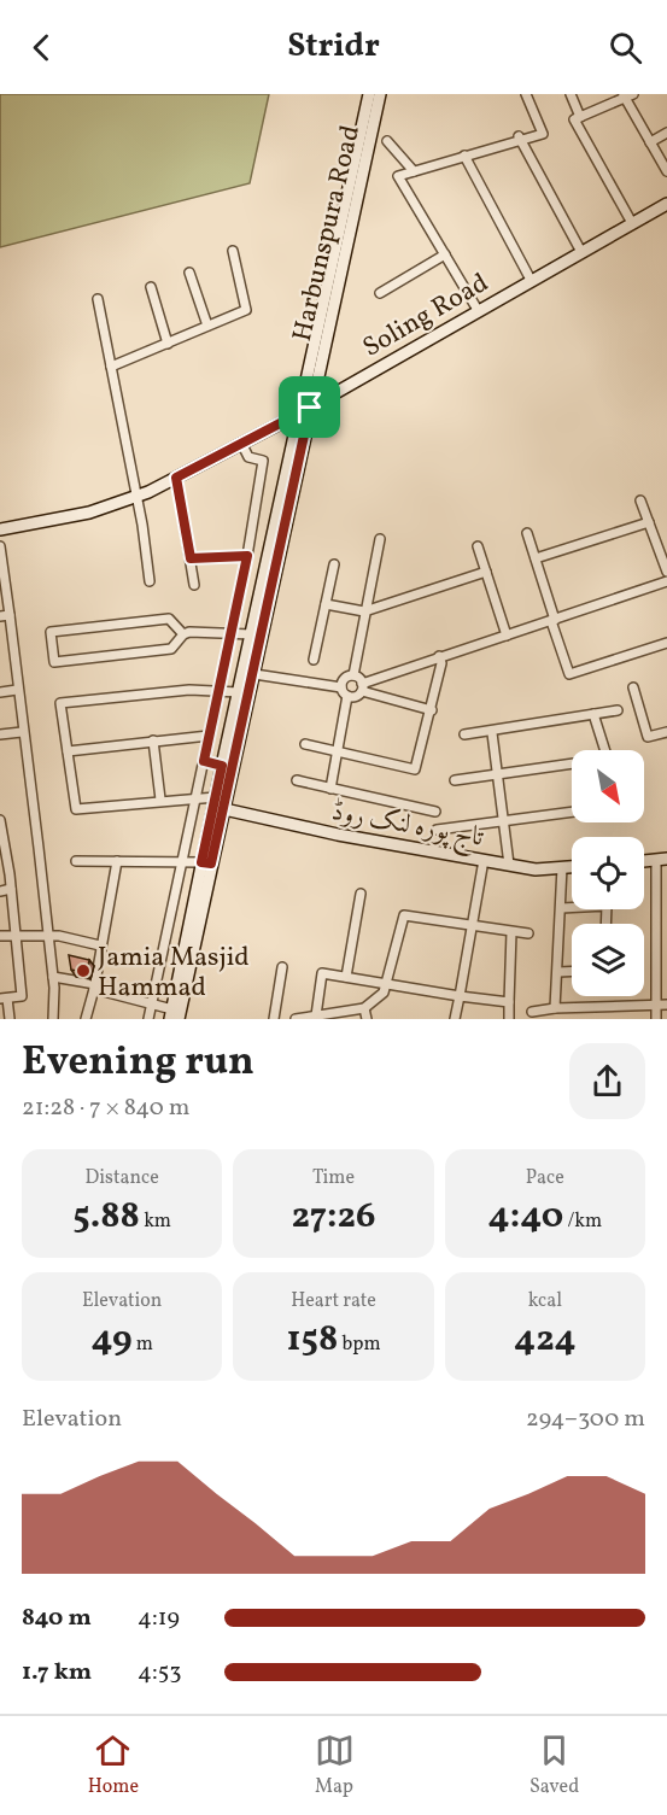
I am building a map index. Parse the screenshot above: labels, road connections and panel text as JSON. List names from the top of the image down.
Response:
{
  "streets": {
    "main road": ["Harbunspura Road", "Soling Road", "تاج پورہ لنک روڈ"]
  },
  "crossings": [
    ["Harbunspura Road", "Soling Road"],
    ["Harbunspura Road", "تاج پورہ لنک روڈ"]
  ],
  "places": ["Jamia Masjid Hammad"],
  "north": "bottom right",
  "page": {
    "header": "Stridr",
    "heading": ["Evening run", "21:28 · 7 × 840 m"],
    "stats": [
      ["Distance", "5.88 km"],
      ["Time", "27:26"],
      ["Pace", "4:40 /km"],
      ["Elevation", "49 m"],
      ["Heart rate", "158 bpm"],
      ["kcal", "424"]
    ],
    "chart": ["Elevation", "294–300 m"],
    "list": [
      {
        "name": "840 m",
        "note": "4:19"
      },
      {
        "name": "1.7 km",
        "note": "4:53"
      }
    ],
    "tabs": ["Home", "Map", "Saved"]
  }
}
